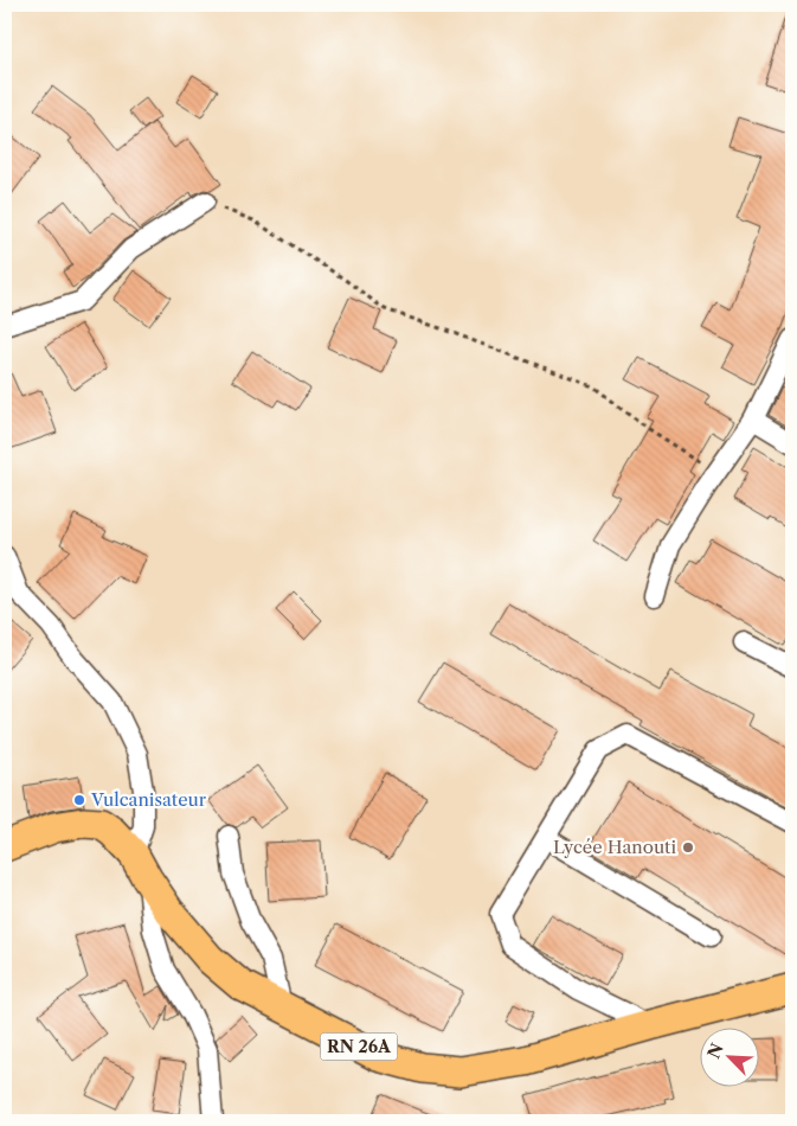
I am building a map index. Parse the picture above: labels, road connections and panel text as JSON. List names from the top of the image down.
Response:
{
  "streets": {
    "main road": ["RN 26A"]
  },
  "places": ["Vulcanisateur", "Lycée Hanouti"],
  "north": "top left"
}
